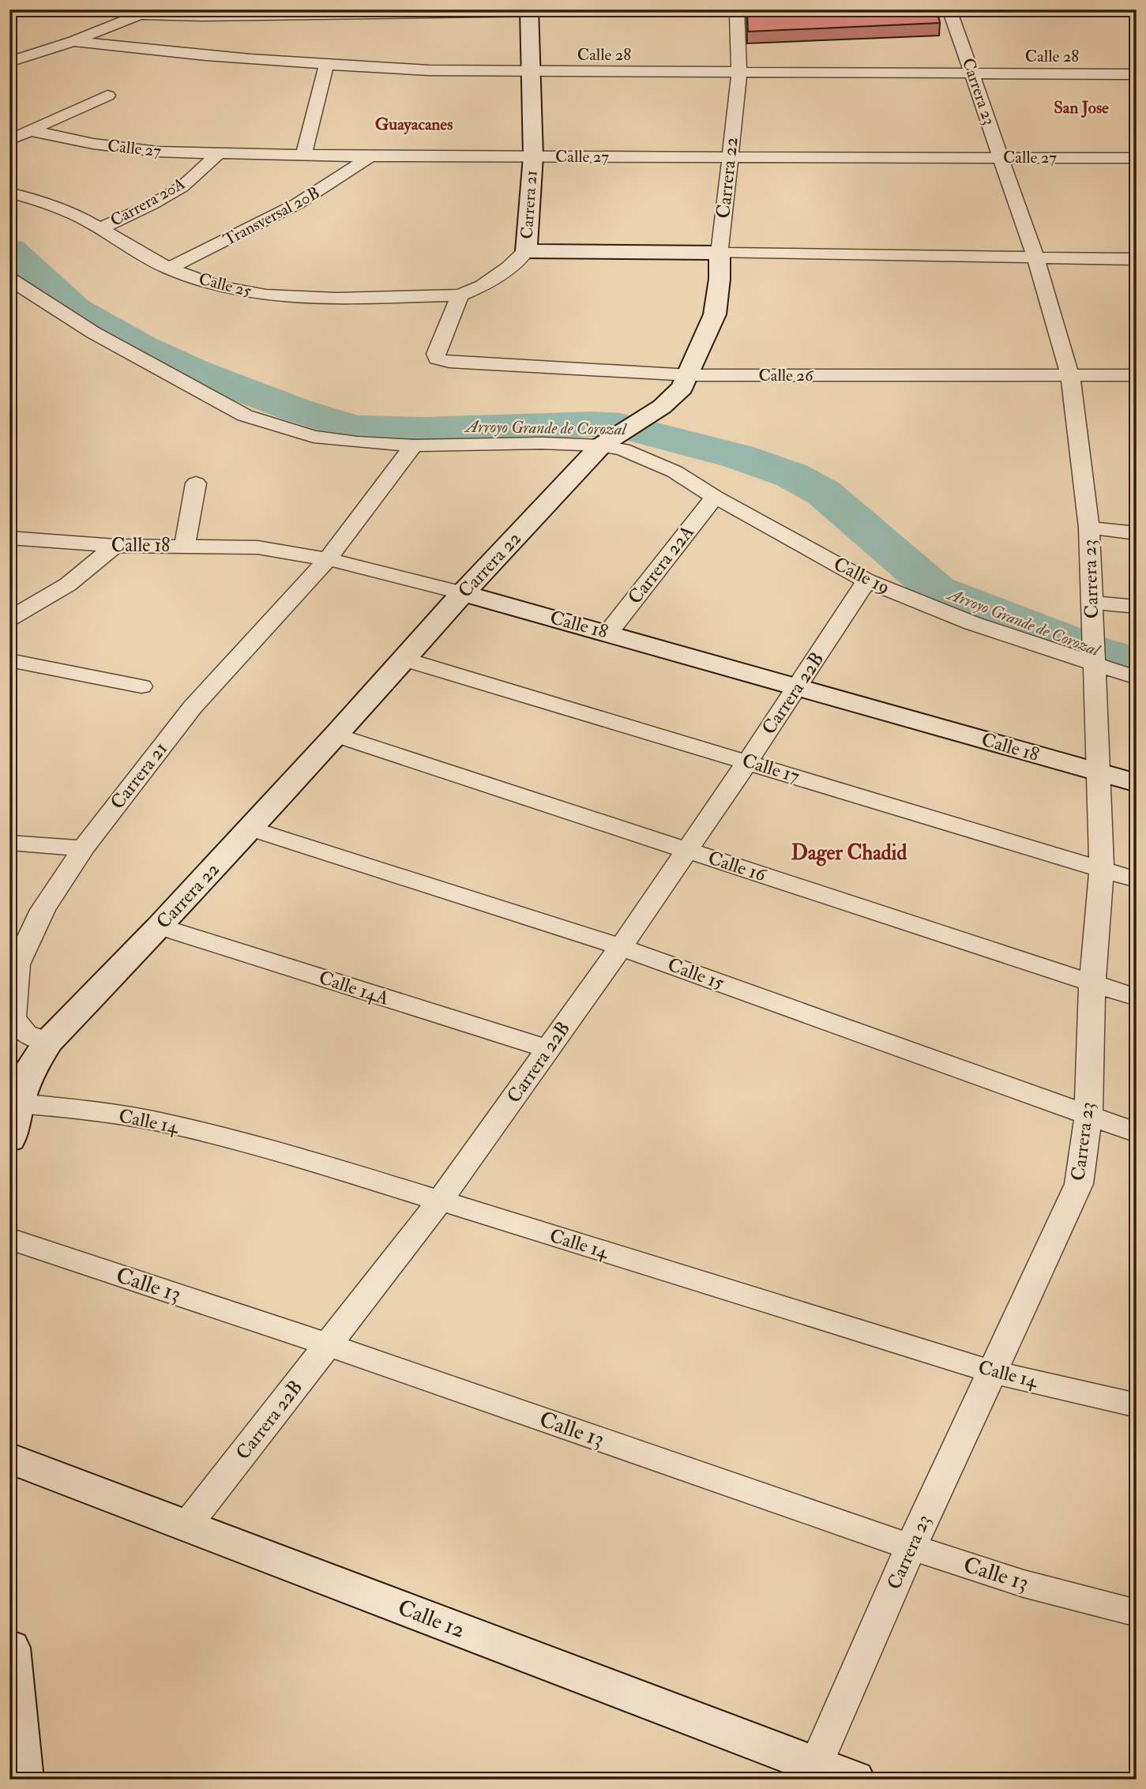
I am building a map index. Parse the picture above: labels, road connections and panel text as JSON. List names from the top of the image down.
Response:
{
  "streets": {
    "street": [
      "Calle 28",
      "Carrera 23",
      "Calle 27",
      "Carrera 22",
      "Carrera 20A",
      "Carrera 21",
      "Transversal 20B",
      "Calle 25",
      "Calle 26",
      "Calle 18",
      "Carrera 22A",
      "Calle 19",
      "Carrera 22B",
      "Calle 17",
      "Calle 16",
      "Calle 15",
      "Calle 14A",
      "Calle 14",
      "Calle 13",
      "Calle 12"
    ]
  },
  "crossings": [
    ["Calle 28", "Carrera 23"],
    ["Calle 28", "Carrera 22"],
    ["Calle 28", "Carrera 21"],
    ["Carrera 23", "Calle 27"],
    ["Carrera 23", "Calle 26"],
    ["Carrera 23", "Calle 18"],
    ["Carrera 23", "Calle 19"],
    ["Carrera 23", "Calle 17"],
    ["Carrera 23", "Calle 16"],
    ["Carrera 23", "Calle 15"],
    ["Carrera 23", "Calle 14"],
    ["Carrera 23", "Calle 13"],
    ["Carrera 23", "Calle 12"],
    ["Calle 27", "Carrera 22"],
    ["Calle 27", "Carrera 20A"],
    ["Calle 27", "Carrera 21"],
    ["Calle 27", "Transversal 20B"],
    ["Carrera 22", "Carrera 21"],
    ["Carrera 22", "Calle 26"],
    ["Carrera 22", "Calle 18"],
    ["Carrera 22", "Calle 19"],
    ["Carrera 22", "Calle 17"],
    ["Carrera 22", "Calle 16"],
    ["Carrera 22", "Calle 15"],
    ["Carrera 22", "Calle 14A"],
    ["Carrera 20A", "Calle 25"],
    ["Carrera 21", "Calle 25"],
    ["Carrera 21", "Calle 26"],
    ["Carrera 21", "Calle 18"],
    ["Carrera 21", "Calle 19"],
    ["Transversal 20B", "Calle 25"],
    ["Calle 25", "Calle 26"],
    ["Calle 18", "Carrera 22A"],
    ["Calle 18", "Carrera 22B"],
    ["Carrera 22A", "Calle 19"],
    ["Calle 19", "Carrera 22B"],
    ["Carrera 22B", "Calle 17"],
    ["Carrera 22B", "Calle 16"],
    ["Carrera 22B", "Calle 15"],
    ["Carrera 22B", "Calle 14A"],
    ["Carrera 22B", "Calle 14"],
    ["Carrera 22B", "Calle 13"],
    ["Carrera 22B", "Calle 12"]
  ],
  "districts": ["San Jose", "Guayacanes", "Dager Chadid"],
  "water": ["Arroyo Grande de Corozal"]
}
